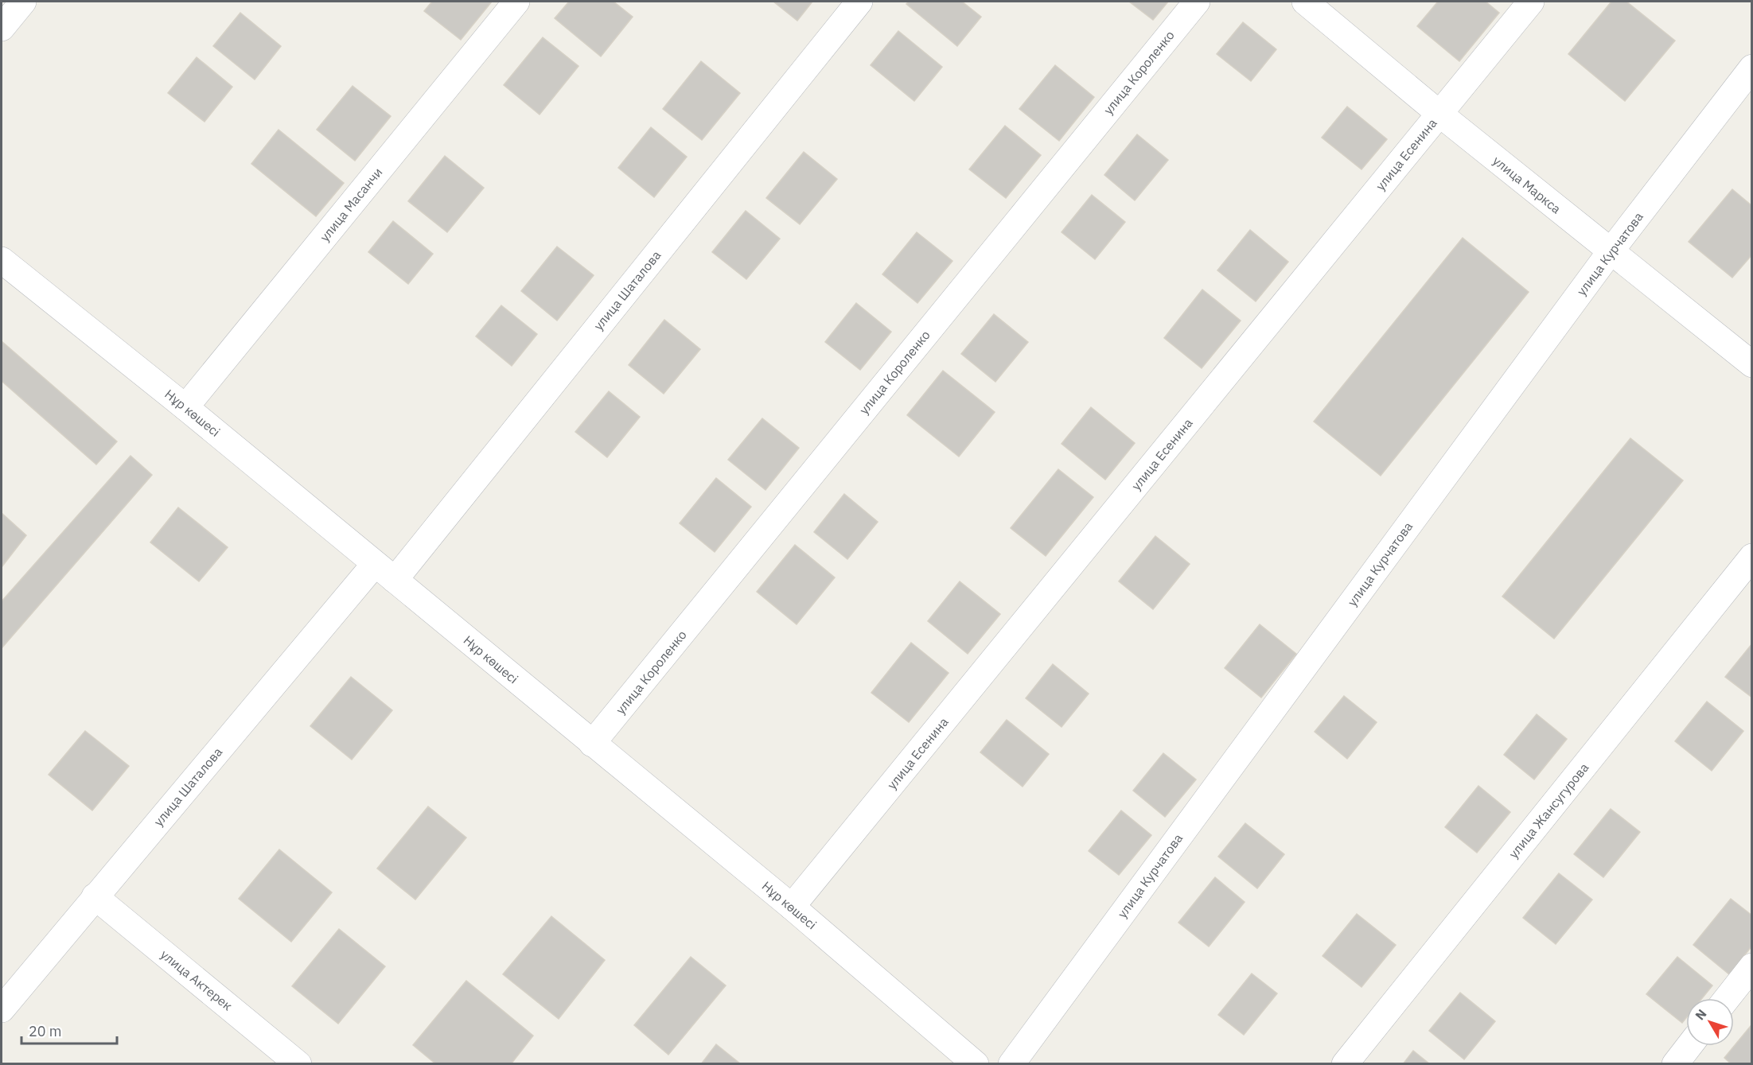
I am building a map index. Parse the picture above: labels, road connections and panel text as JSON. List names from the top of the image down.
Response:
{
  "streets": {
    "street": [
      "улица Короленко",
      "улица Есенина",
      "улица Маркса",
      "улица Масанчи",
      "улица Курчатова",
      "улица Шаталова",
      "Нұр көшесі",
      "улица Жансугурова",
      "улица Актерек"
    ]
  },
  "crossings": [
    ["улица Короленко", "Нұр көшесі"],
    ["улица Есенина", "улица Маркса"],
    ["улица Есенина", "Нұр көшесі"],
    ["улица Маркса", "улица Курчатова"],
    ["улица Масанчи", "Нұр көшесі"],
    ["улица Шаталова", "Нұр көшесі"],
    ["улица Шаталова", "улица Актерек"]
  ],
  "scale_bar": "20 m",
  "north": "top left"
}
